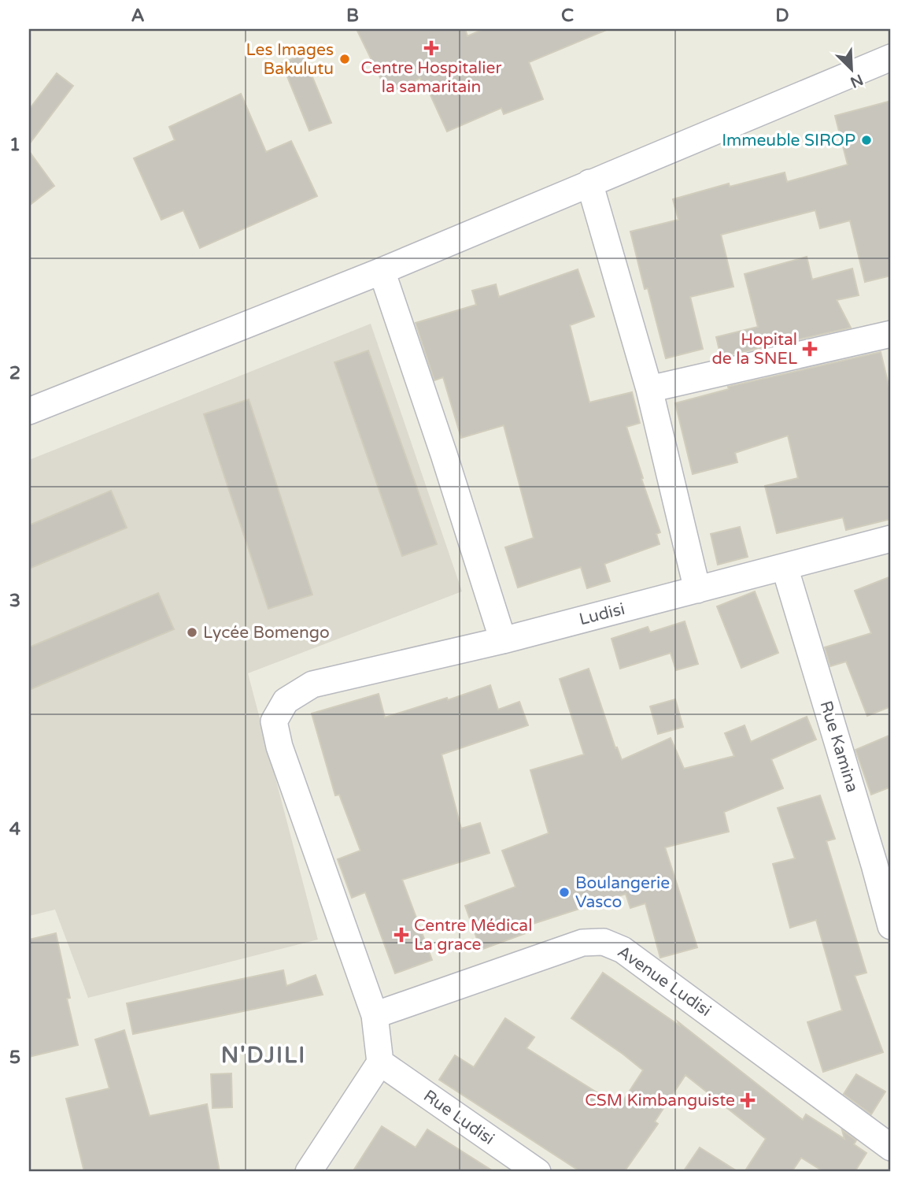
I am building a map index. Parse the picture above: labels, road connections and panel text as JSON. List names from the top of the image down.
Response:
{
  "streets": {
    "street": [
      "Ludisi",
      "Rue Kamina",
      "Avenue Ludisi",
      "Rue Ludisi"
    ]
  },
  "crossings": [
    ["Ludisi", "Rue Kamina"],
    ["Ludisi", "Avenue Ludisi"]
  ],
  "districts": ["N'DJILI"],
  "places": {
    "health": [
      "Centre Hospitalier la samaritain",
      "Hopital de la SNEL",
      "Centre Médical La grace",
      "CSM Kimbanguiste"
    ],
    "other": [
      "Les Images Bakulutu",
      "Immeuble SIROP",
      "Lycée Bomengo",
      "Boulangerie Vasco"
    ]
  },
  "north": "bottom right",
  "grid": {
    "columns": [
      "A",
      "B",
      "C",
      "D"
    ],
    "rows": [
      "1",
      "2",
      "3",
      "4",
      "5"
    ]
  }
}
